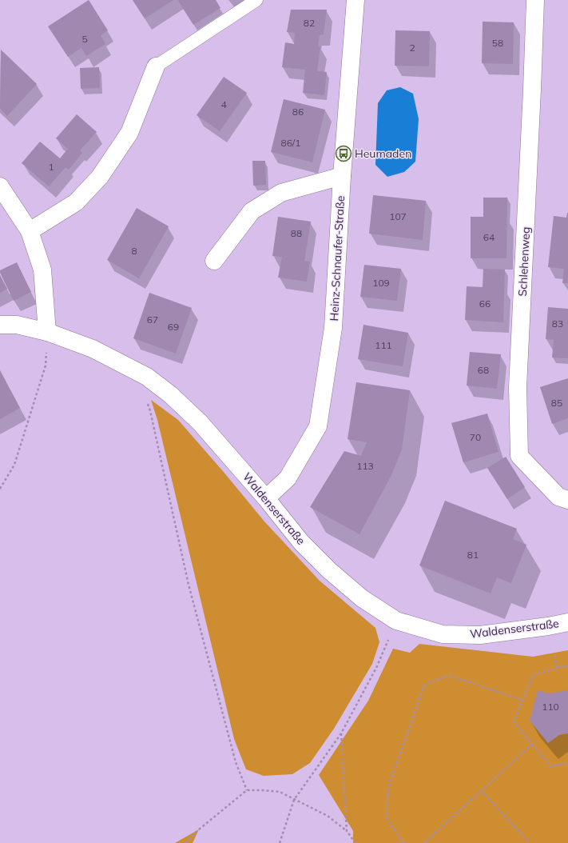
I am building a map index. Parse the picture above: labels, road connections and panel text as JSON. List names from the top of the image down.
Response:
{
  "streets": {
    "street": ["Heinz-Schnaufer-Straße", "Schlehenweg", "Waldenserstraße"]
  },
  "crossings": [
    ["Heinz-Schnaufer-Straße", "Waldenserstraße"]
  ],
  "places": {
    "bus stop": ["Heumaden"]
  },
  "house_numbers": [
    "82",
    "5",
    "58",
    "2",
    "4",
    "86",
    "86/1",
    "1",
    "107",
    "88",
    "64",
    "8",
    "109",
    "66",
    "67",
    "83",
    "69",
    "111",
    "68",
    "85",
    "70",
    "113",
    "81",
    "110"
  ]
}
